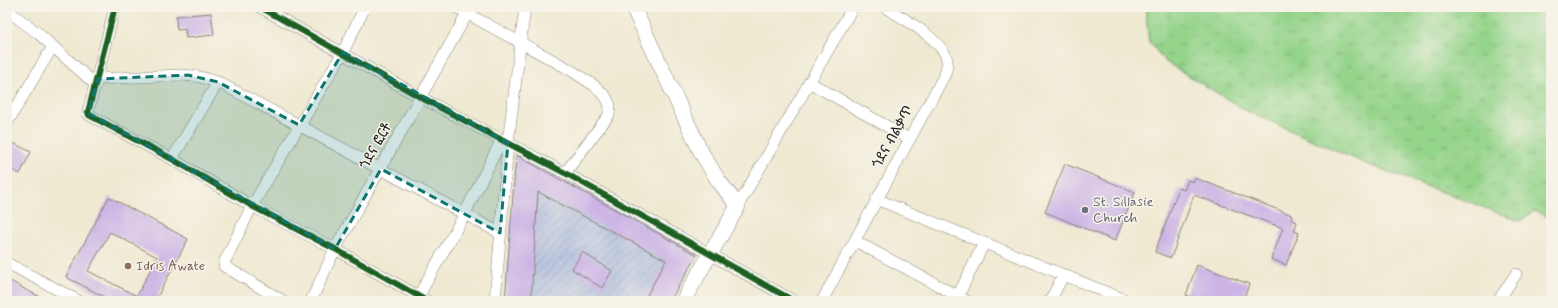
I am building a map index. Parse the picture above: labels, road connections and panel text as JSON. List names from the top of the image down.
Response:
{
  "streets": {
    "street": ["ጎደና ብልቃጥ", "ጎደና ፎርቶ"]
  },
  "places": ["St. Sillasie Church", "Idris Awate"]
}
